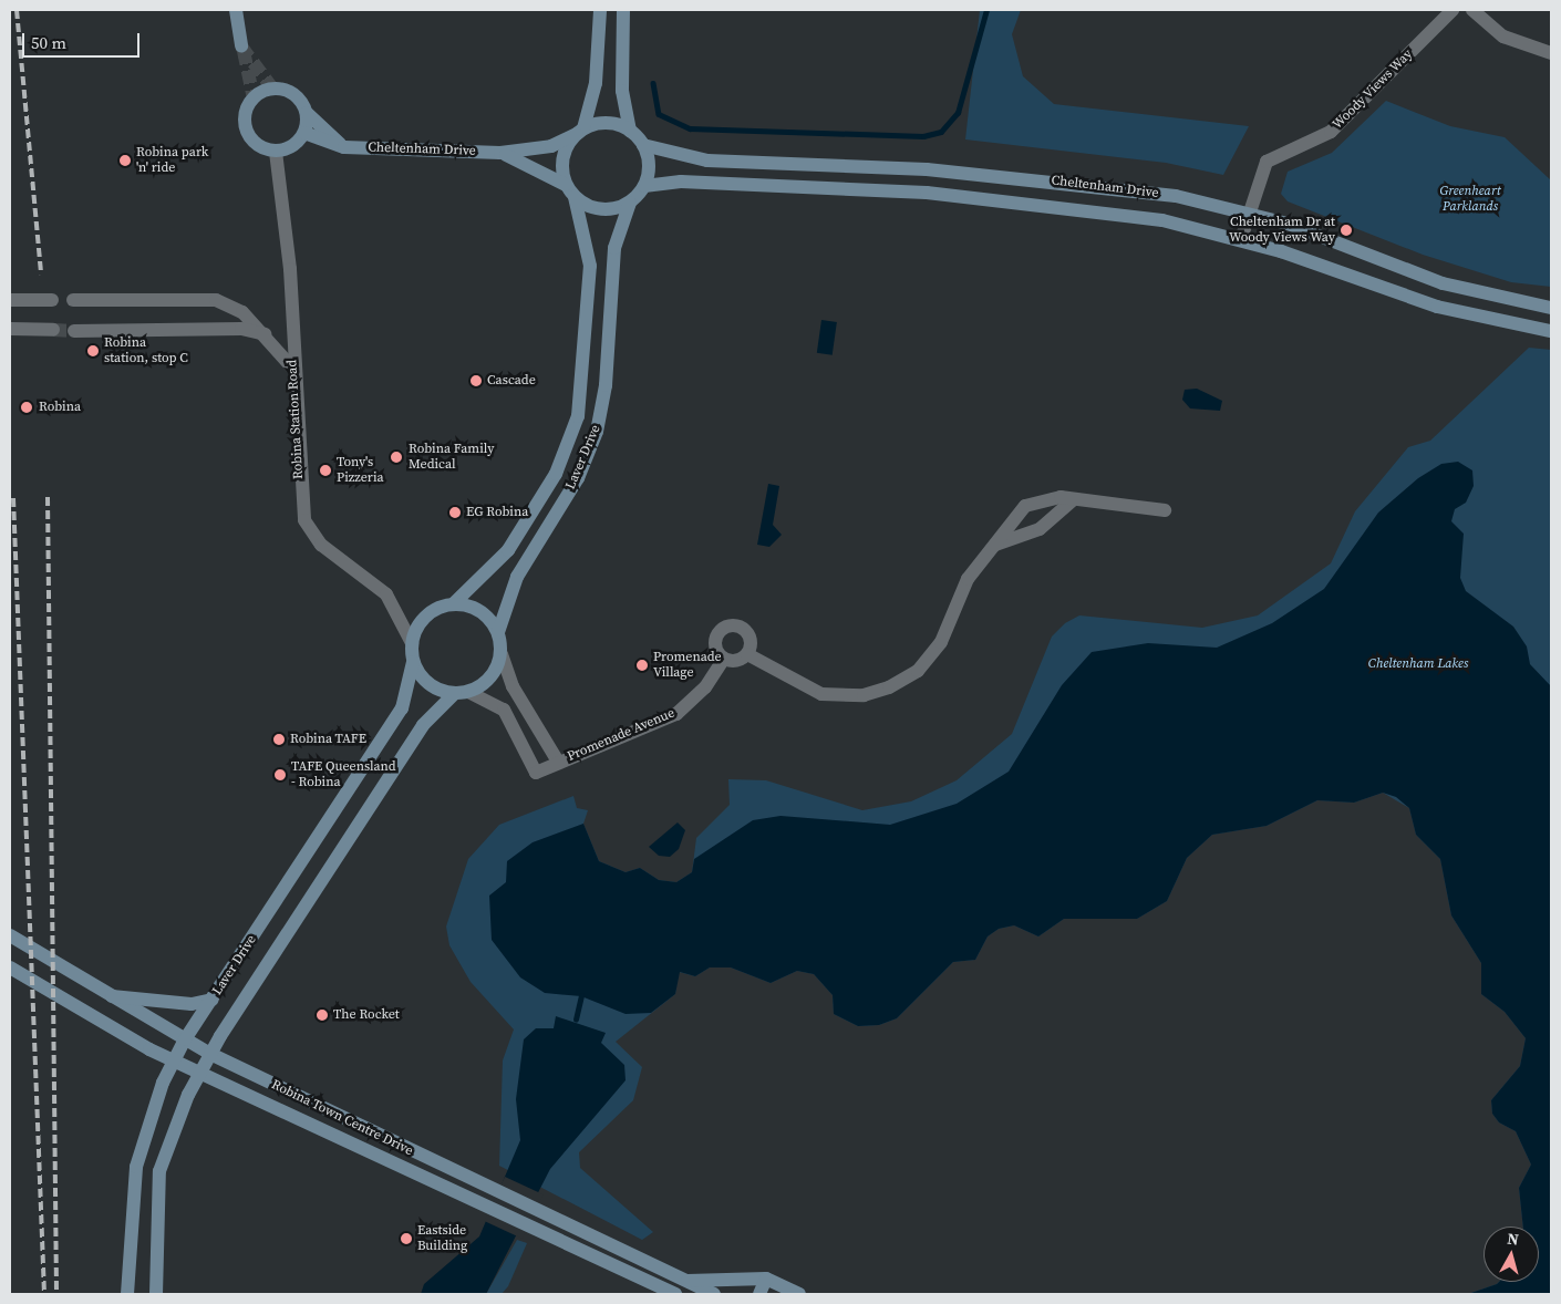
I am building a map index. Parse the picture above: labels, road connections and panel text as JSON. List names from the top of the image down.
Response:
{
  "streets": {
    "main road": ["Cheltenham Drive", "Laver Drive", "Robina Town Centre Drive"],
    "street": ["Woody Views Way", "Robina Station Road", "Promenade Avenue"]
  },
  "crossings": [
    ["Woody Views Way", "Cheltenham Drive"],
    ["Cheltenham Drive", "Robina Station Road"],
    ["Cheltenham Drive", "Laver Drive"],
    ["Robina Station Road", "Laver Drive"],
    ["Robina Station Road", "Promenade Avenue"],
    ["Laver Drive", "Promenade Avenue"],
    ["Laver Drive", "Robina Town Centre Drive"]
  ],
  "parks": ["Greenheart Parklands", "Cheltenham Lakes"],
  "places": [
    "Robina park 'n' ride",
    "Cheltenham Dr at Woody Views Way",
    "Robina station, stop C",
    "Cascade",
    "Robina",
    "Robina Family Medical",
    "Tony's Pizzeria",
    "EG Robina",
    "Promenade Village",
    "Robina TAFE",
    "TAFE Queensland - Robina",
    "The Rocket",
    "Eastside Building"
  ],
  "scale_bar": "50 m",
  "north": "top"
}
